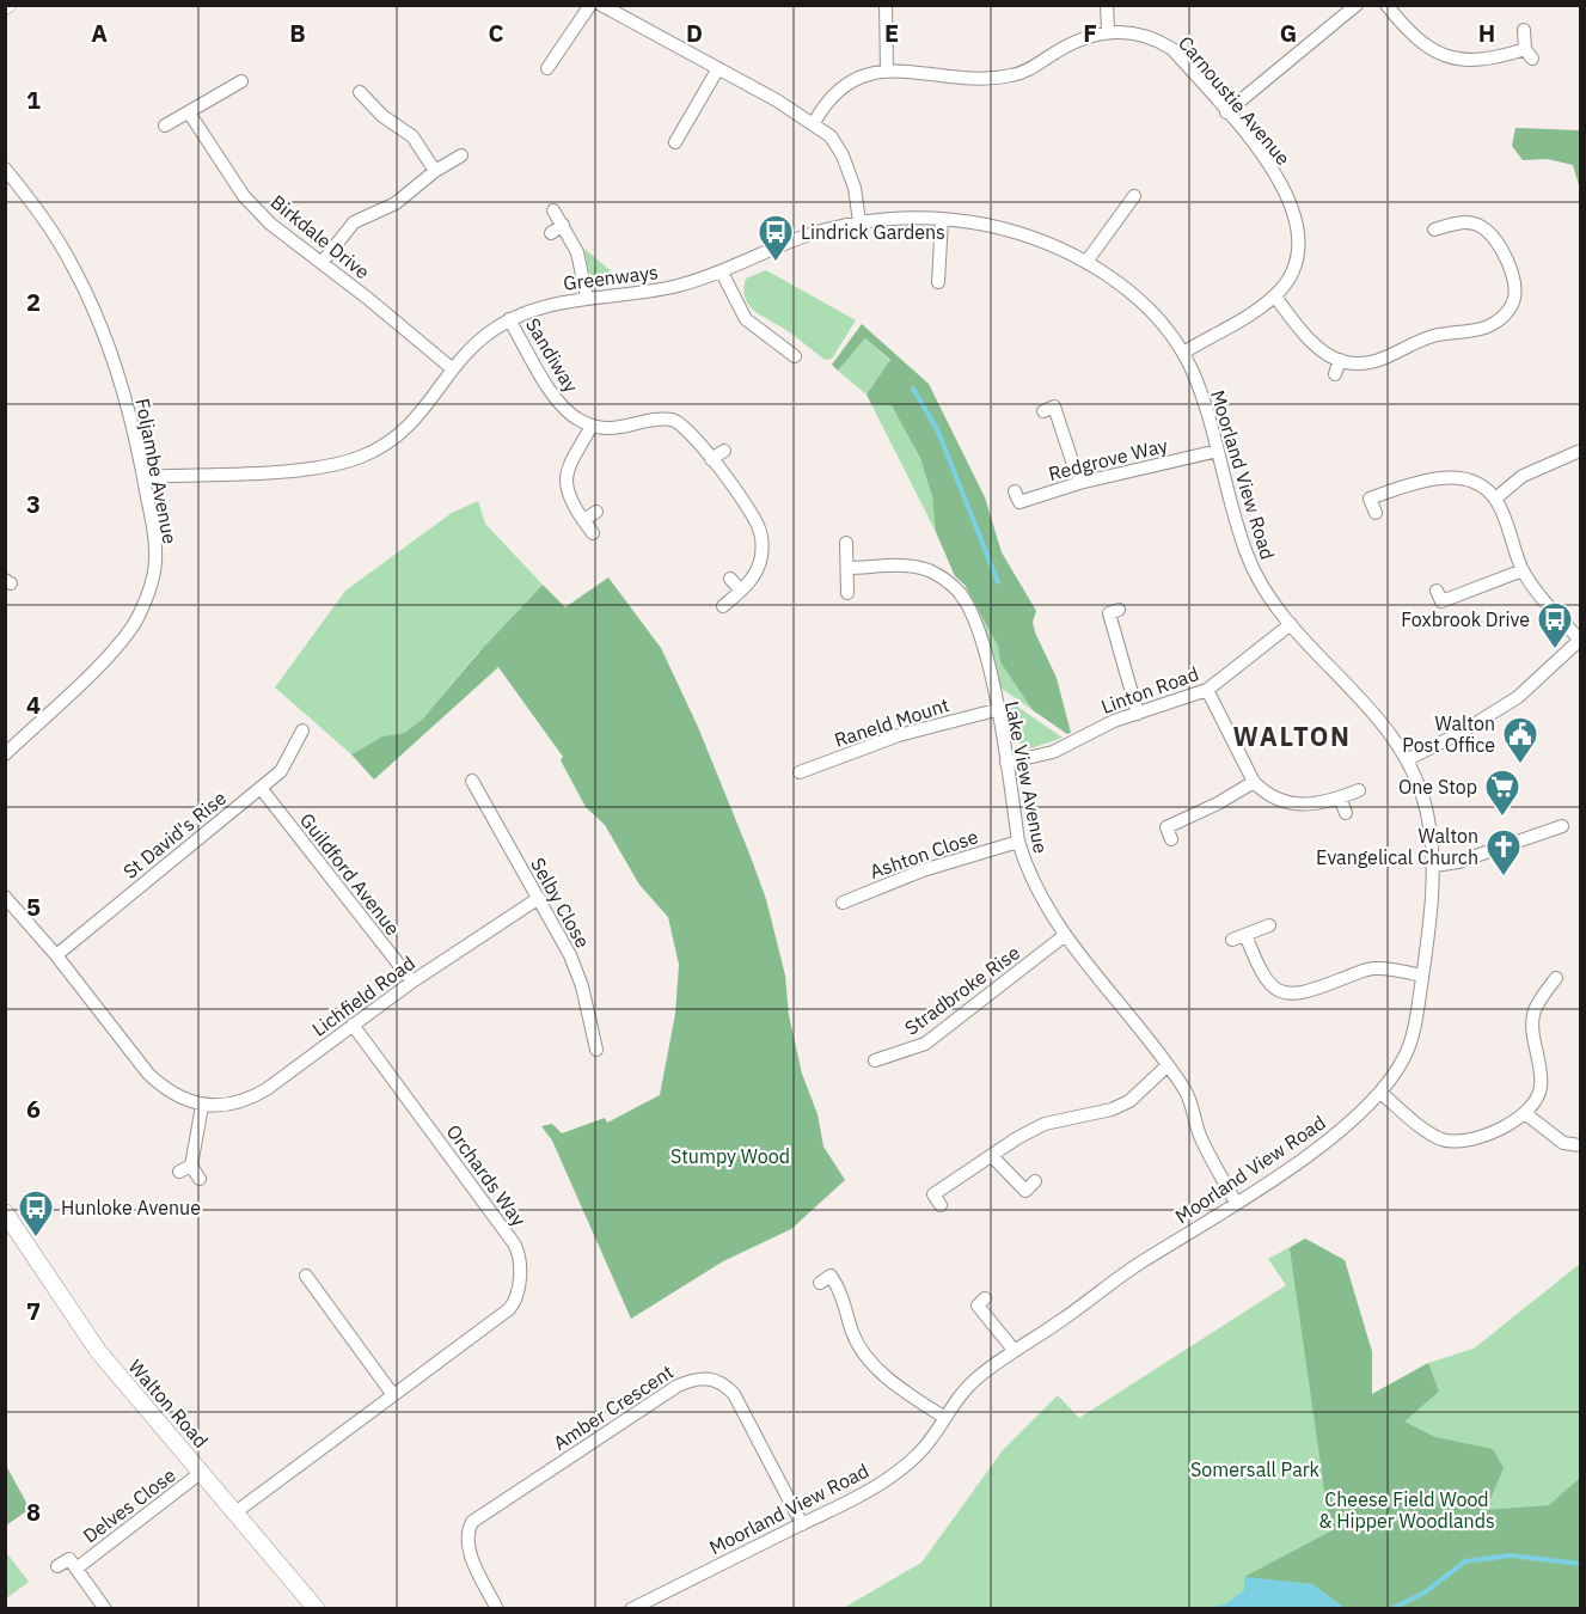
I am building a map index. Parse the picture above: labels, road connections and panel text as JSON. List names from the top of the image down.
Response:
{
  "streets": {
    "main road": ["Walton Road"],
    "street": [
      "Carnoustie Avenue",
      "Birkdale Drive",
      "Greenways",
      "Sandiway",
      "Redgrove Way",
      "Foljambe Avenue",
      "Moorland View Road",
      "Linton Road",
      "Raneld Mount",
      "Lake View Avenue",
      "St David's Rise",
      "Ashton Close",
      "Guildford Avenue",
      "Selby Close",
      "Stradbroke Rise",
      "Lichfield Road",
      "Orchards Way",
      "Amber Crescent",
      "Delves Close"
    ]
  },
  "crossings": [
    ["Birkdale Drive", "Greenways"],
    ["Greenways", "Sandiway"],
    ["Greenways", "Foljambe Avenue"],
    ["Greenways", "Moorland View Road"],
    ["Redgrove Way", "Moorland View Road"],
    ["Moorland View Road", "Linton Road"],
    ["Moorland View Road", "Lake View Avenue"],
    ["Moorland View Road", "Amber Crescent"],
    ["Linton Road", "Lake View Avenue"],
    ["Raneld Mount", "Lake View Avenue"],
    ["Lake View Avenue", "Ashton Close"],
    ["Lake View Avenue", "Stradbroke Rise"],
    ["St David's Rise", "Guildford Avenue"],
    ["Guildford Avenue", "Lichfield Road"],
    ["Selby Close", "Lichfield Road"],
    ["Lichfield Road", "Orchards Way"],
    ["Orchards Way", "Walton Road"],
    ["Walton Road", "Delves Close"]
  ],
  "districts": ["WALTON"],
  "parks": ["Stumpy Wood", "Somersall Park", "Cheese Field Wood & Hipper Woodlands"],
  "places": {
    "bus stop": ["Lindrick Gardens", "Foxbrook Drive", "Hunloke Avenue"],
    "public building": ["Walton Post Office"],
    "supermarket": ["One Stop"],
    "church": ["Walton Evangelical Church"]
  },
  "grid": {
    "columns": [
      "A",
      "B",
      "C",
      "D",
      "E",
      "F",
      "G",
      "H"
    ],
    "rows": [
      "1",
      "2",
      "3",
      "4",
      "5",
      "6",
      "7",
      "8"
    ]
  }
}
